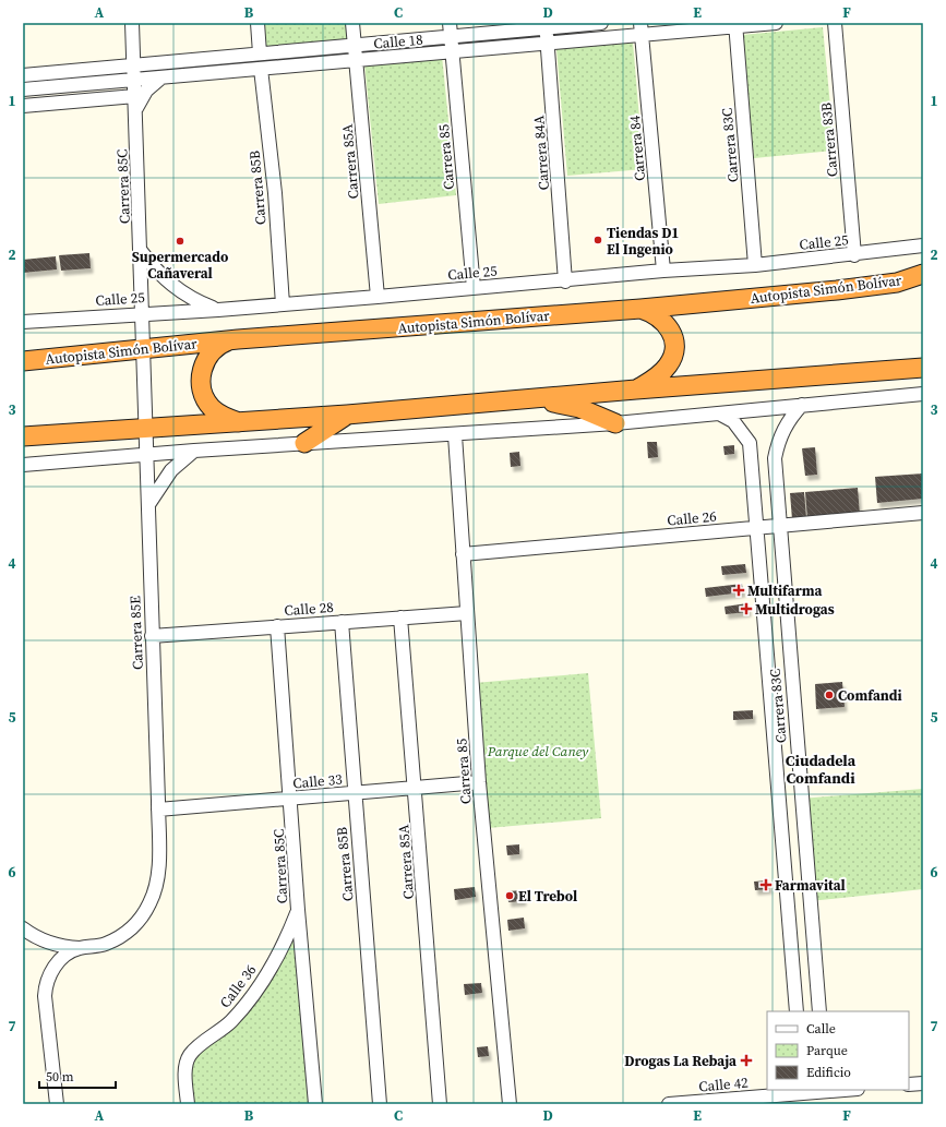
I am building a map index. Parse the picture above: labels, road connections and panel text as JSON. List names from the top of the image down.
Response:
{
  "streets": {
    "highway": ["Autopista Simón Bolívar"],
    "street": [
      "Calle 18",
      "Carrera 83B",
      "Carrera 83C",
      "Carrera 84",
      "Carrera 84A",
      "Carrera 85",
      "Carrera 85A",
      "Carrera 85C",
      "Carrera 85B",
      "Calle 25",
      "Calle 26",
      "Calle 28",
      "Carrera 85E",
      "Calle 33",
      "Calle 36",
      "Calle 42"
    ]
  },
  "crossings": [
    ["Calle 18", "Carrera 83C"],
    ["Calle 18", "Carrera 84"],
    ["Calle 18", "Carrera 84A"],
    ["Calle 18", "Carrera 85"],
    ["Calle 18", "Carrera 85A"],
    ["Calle 18", "Carrera 85C"],
    ["Calle 18", "Carrera 85B"],
    ["Carrera 83B", "Calle 25"],
    ["Carrera 83C", "Calle 25"],
    ["Carrera 83C", "Calle 26"],
    ["Carrera 84", "Calle 25"],
    ["Carrera 84A", "Calle 25"],
    ["Carrera 85", "Calle 25"],
    ["Carrera 85", "Calle 26"],
    ["Carrera 85", "Calle 28"],
    ["Carrera 85", "Calle 33"],
    ["Carrera 85A", "Calle 25"],
    ["Carrera 85A", "Calle 28"],
    ["Carrera 85A", "Calle 33"],
    ["Carrera 85C", "Calle 25"],
    ["Carrera 85C", "Autopista Simón Bolívar"],
    ["Carrera 85C", "Calle 28"],
    ["Carrera 85C", "Carrera 85E"],
    ["Carrera 85C", "Calle 33"],
    ["Carrera 85C", "Calle 36"],
    ["Carrera 85B", "Calle 25"],
    ["Carrera 85B", "Calle 28"],
    ["Carrera 85B", "Calle 33"],
    ["Autopista Simón Bolívar", "Carrera 85E"],
    ["Calle 28", "Carrera 85E"],
    ["Carrera 85E", "Calle 33"]
  ],
  "districts": ["Ciudadela Comfandi"],
  "parks": ["Parque del Caney"],
  "places": {
    "other": [
      "Tiendas D1 El Ingenio",
      "Supermercado Cañaveral",
      "Comfandi",
      "El Trebol"
    ],
    "health": [
      "Multifarma",
      "Multidrogas",
      "Farmavital",
      "Drogas La Rebaja"
    ]
  },
  "legend": ["Calle", "Parque", "Edificio"],
  "scale_bar": "50 m",
  "grid": {
    "columns": [
      "A",
      "B",
      "C",
      "D",
      "E",
      "F"
    ],
    "rows": [
      "1",
      "2",
      "3",
      "4",
      "5",
      "6",
      "7"
    ]
  }
}
